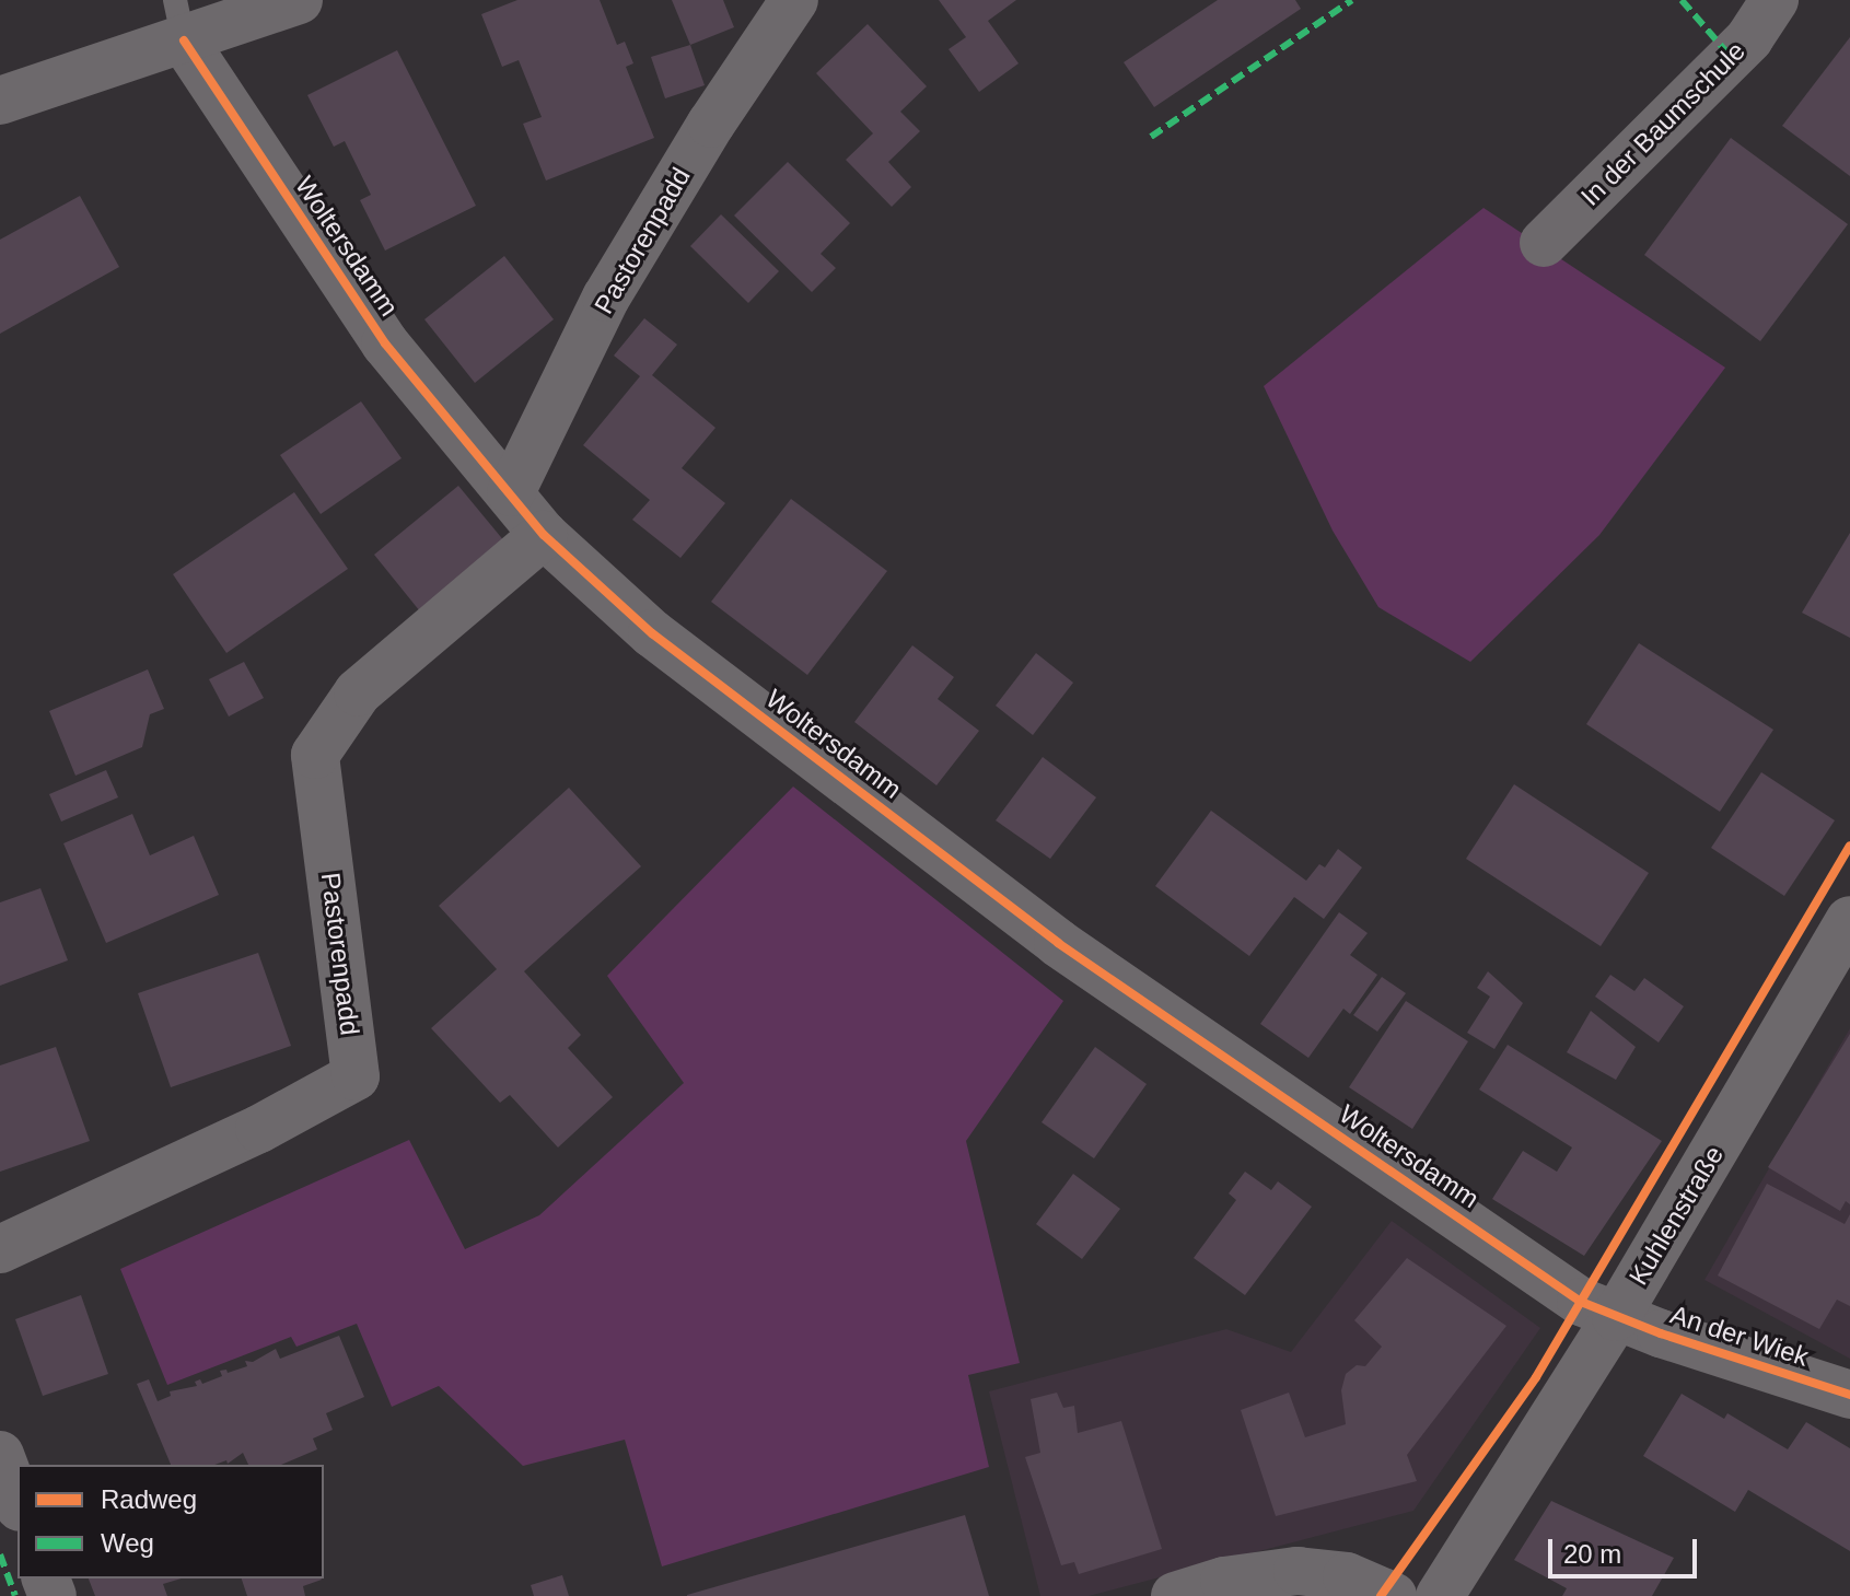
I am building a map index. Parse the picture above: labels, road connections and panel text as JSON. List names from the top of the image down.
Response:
{
  "streets": {
    "street": [
      "In der Baumschule",
      "Pastorenpadd",
      "Woltersdamm",
      "Kuhlenstraße",
      "An der Wiek"
    ]
  },
  "crossings": [
    ["Pastorenpadd", "Woltersdamm"],
    ["Woltersdamm", "Kuhlenstraße"],
    ["Woltersdamm", "An der Wiek"],
    ["Kuhlenstraße", "An der Wiek"]
  ],
  "legend": ["Radweg", "Weg"],
  "scale_bar": "20 m"
}
